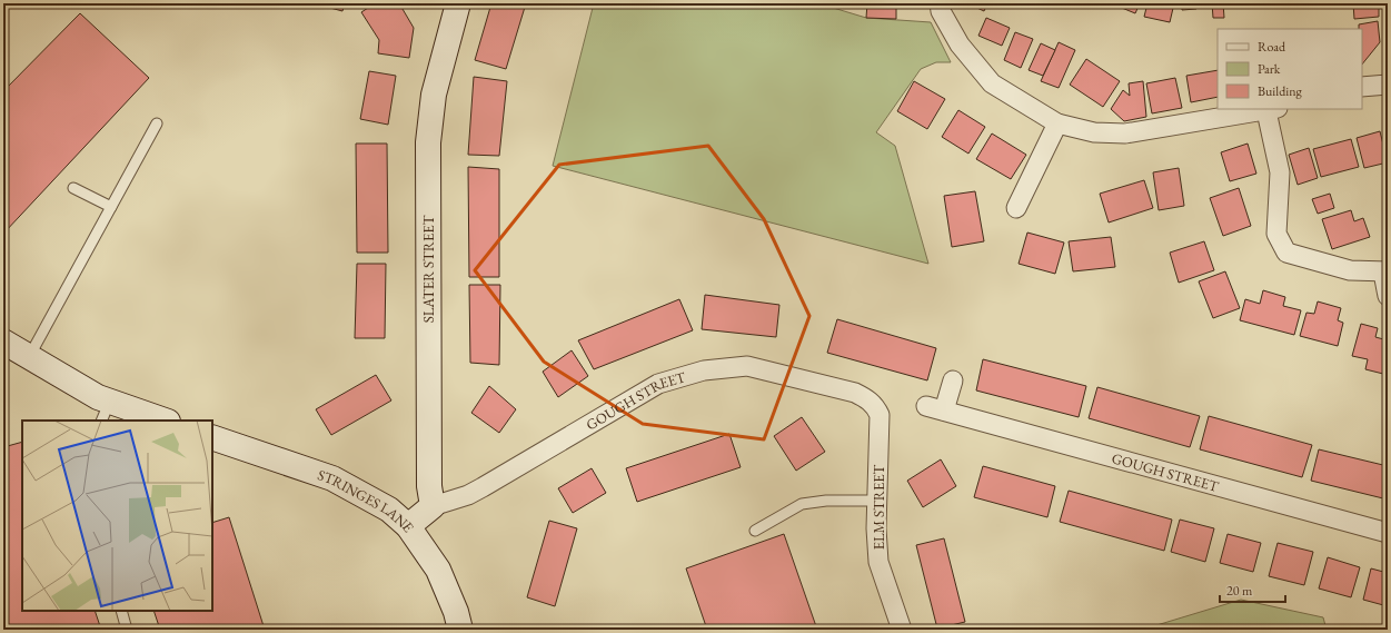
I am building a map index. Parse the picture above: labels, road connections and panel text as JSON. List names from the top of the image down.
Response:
{
  "streets": {
    "street": [
      "SLATER STREET",
      "GOUGH STREET",
      "STRINGES LANE",
      "ELM STREET"
    ]
  },
  "crossings": [
    ["SLATER STREET", "GOUGH STREET"],
    ["GOUGH STREET", "ELM STREET"]
  ],
  "legend": ["Road", "Park", "Building"],
  "scale_bar": "20 m"
}
